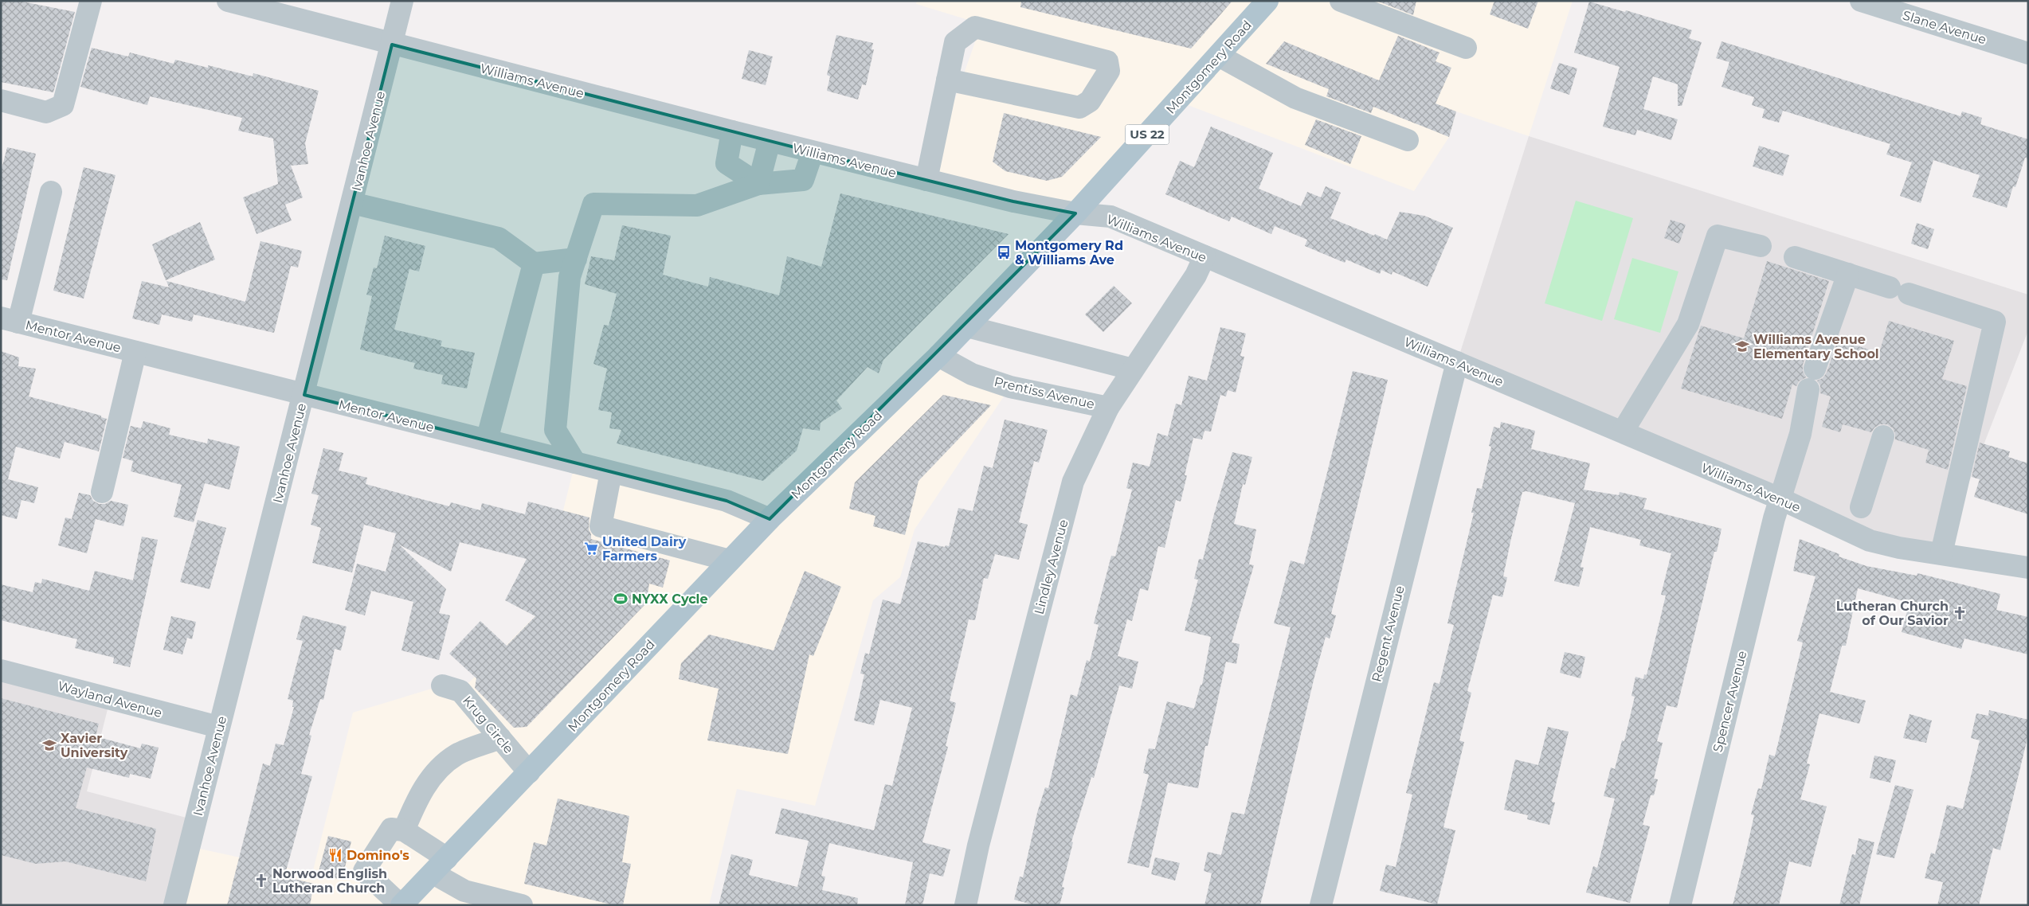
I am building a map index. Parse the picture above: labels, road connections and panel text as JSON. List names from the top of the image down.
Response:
{
  "streets": {
    "main road": ["Montgomery Road", "US 22"],
    "street": [
      "Slane Avenue",
      "Williams Avenue",
      "Ivanhoe Avenue",
      "Mentor Avenue",
      "Prentiss Avenue",
      "Lindley Avenue",
      "Regent Avenue",
      "Wayland Avenue",
      "Spencer Avenue",
      "Krug Circle"
    ]
  },
  "crossings": [
    ["Montgomery Road", "Williams Avenue"],
    ["Montgomery Road", "Mentor Avenue"],
    ["Montgomery Road", "Prentiss Avenue"],
    ["Montgomery Road", "Krug Circle"],
    ["Williams Avenue", "Ivanhoe Avenue"],
    ["Williams Avenue", "Lindley Avenue"],
    ["Williams Avenue", "Regent Avenue"],
    ["Williams Avenue", "Spencer Avenue"],
    ["Ivanhoe Avenue", "Mentor Avenue"],
    ["Ivanhoe Avenue", "Wayland Avenue"],
    ["Prentiss Avenue", "Lindley Avenue"]
  ],
  "places": {
    "bus stop": ["Montgomery Rd & Williams Ave"],
    "school or university": ["Williams Avenue Elementary School", "Xavier University"],
    "supermarket": ["United Dairy Farmers"],
    "sports": ["NYXX Cycle"],
    "church": ["Lutheran Church of Our Savior", "Norwood English Lutheran Church"],
    "restaurant": ["Domino's"]
  }
}
